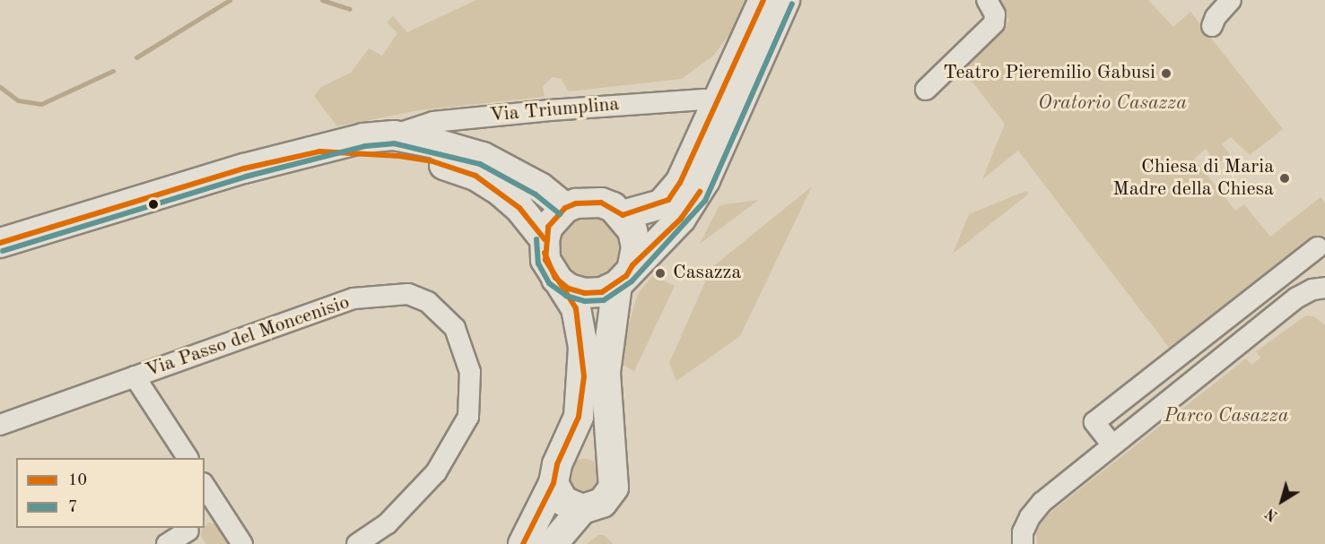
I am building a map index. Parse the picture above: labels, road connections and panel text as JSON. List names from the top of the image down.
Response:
{
  "streets": {
    "street": ["Via Triumplina", "Via Passo del Moncenisio"]
  },
  "parks": ["Oratorio Casazza", "Parco Casazza"],
  "places": ["Teatro Pieremilio Gabusi", "Chiesa di Maria Madre della Chiesa", "Casazza"],
  "lines": ["transit line 10", "transit line 7"],
  "legend": ["10", "7"],
  "north": "bottom left"
}
